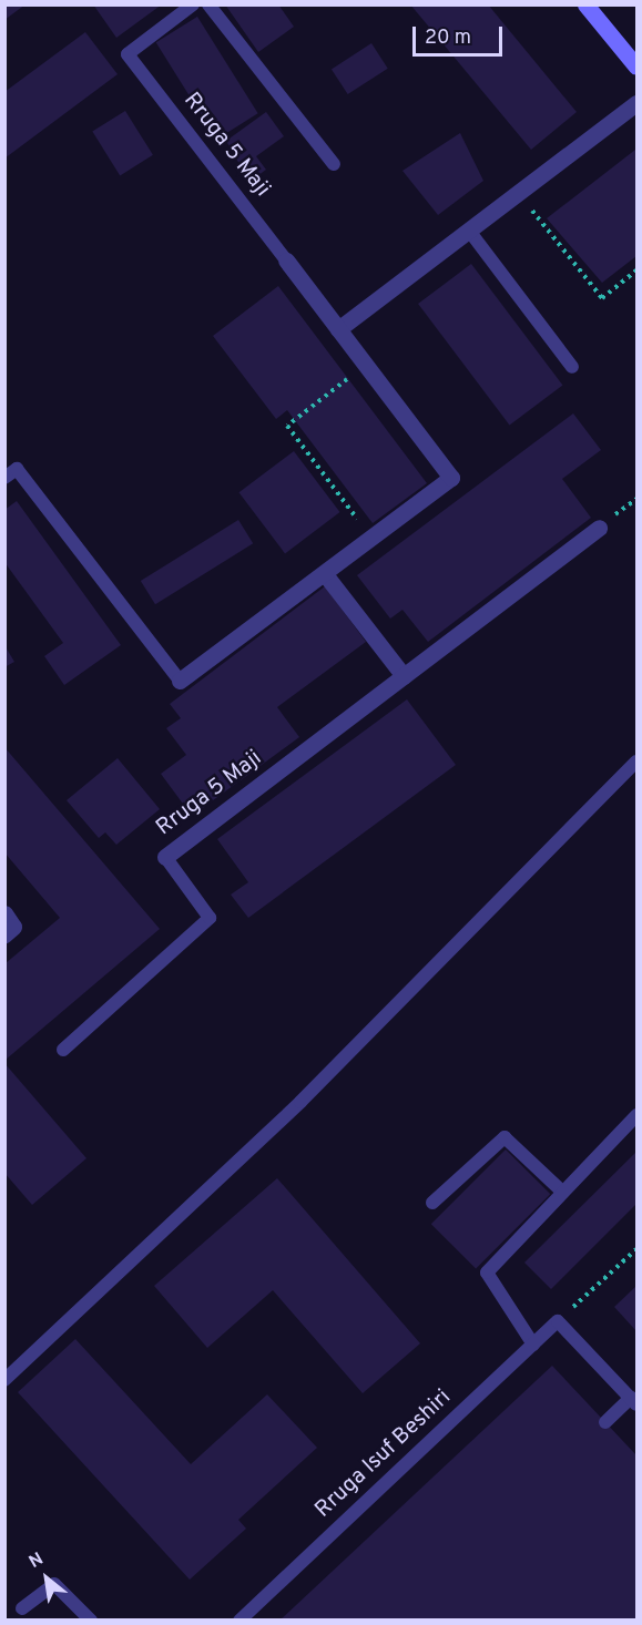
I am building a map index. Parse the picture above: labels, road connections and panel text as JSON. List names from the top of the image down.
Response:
{
  "streets": {
    "street": ["Rruga 5 Maji"],
    "lane": ["Rruga Isuf Beshiri"]
  },
  "scale_bar": "20 m",
  "north": "top left"
}
